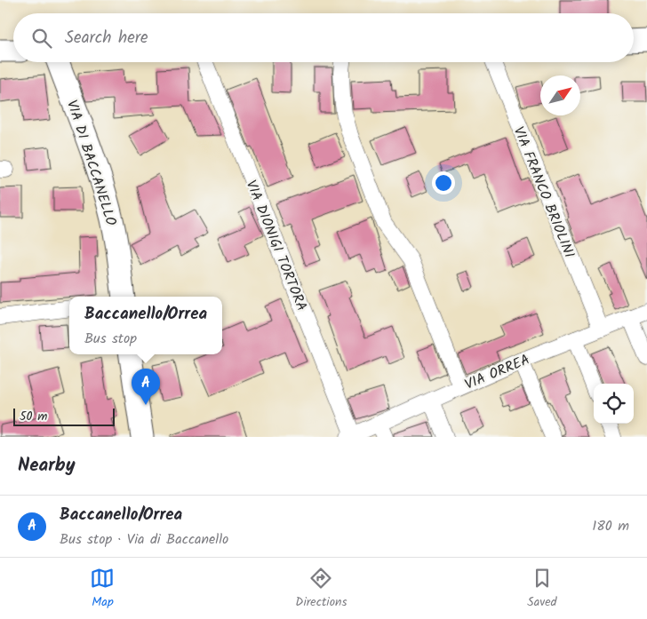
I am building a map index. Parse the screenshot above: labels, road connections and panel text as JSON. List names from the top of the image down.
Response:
{
  "streets": {
    "street": [
      "VIA DI BACCANELLO",
      "VIA FRANCO BRIOLINI",
      "VIA DIONIGI TORTORA",
      "VIA ORREA"
    ]
  },
  "crossings": [
    ["VIA FRANCO BRIOLINI", "VIA ORREA"],
    ["VIA DIONIGI TORTORA", "VIA ORREA"]
  ],
  "scale_bar": "50 m",
  "north": "top right",
  "page": {
    "search": "Search here",
    "popup": ["Baccanello/Orrea", "Bus stop"],
    "pins": "A",
    "scale": "50 m",
    "heading": "Nearby",
    "list": [
      {
        "mark": "A",
        "name": "Baccanello/Orrea",
        "note": "Bus stop · Via di Baccanello",
        "value": "180 m"
      }
    ],
    "nav": ["Map", "Directions", "Saved"]
  }
}
